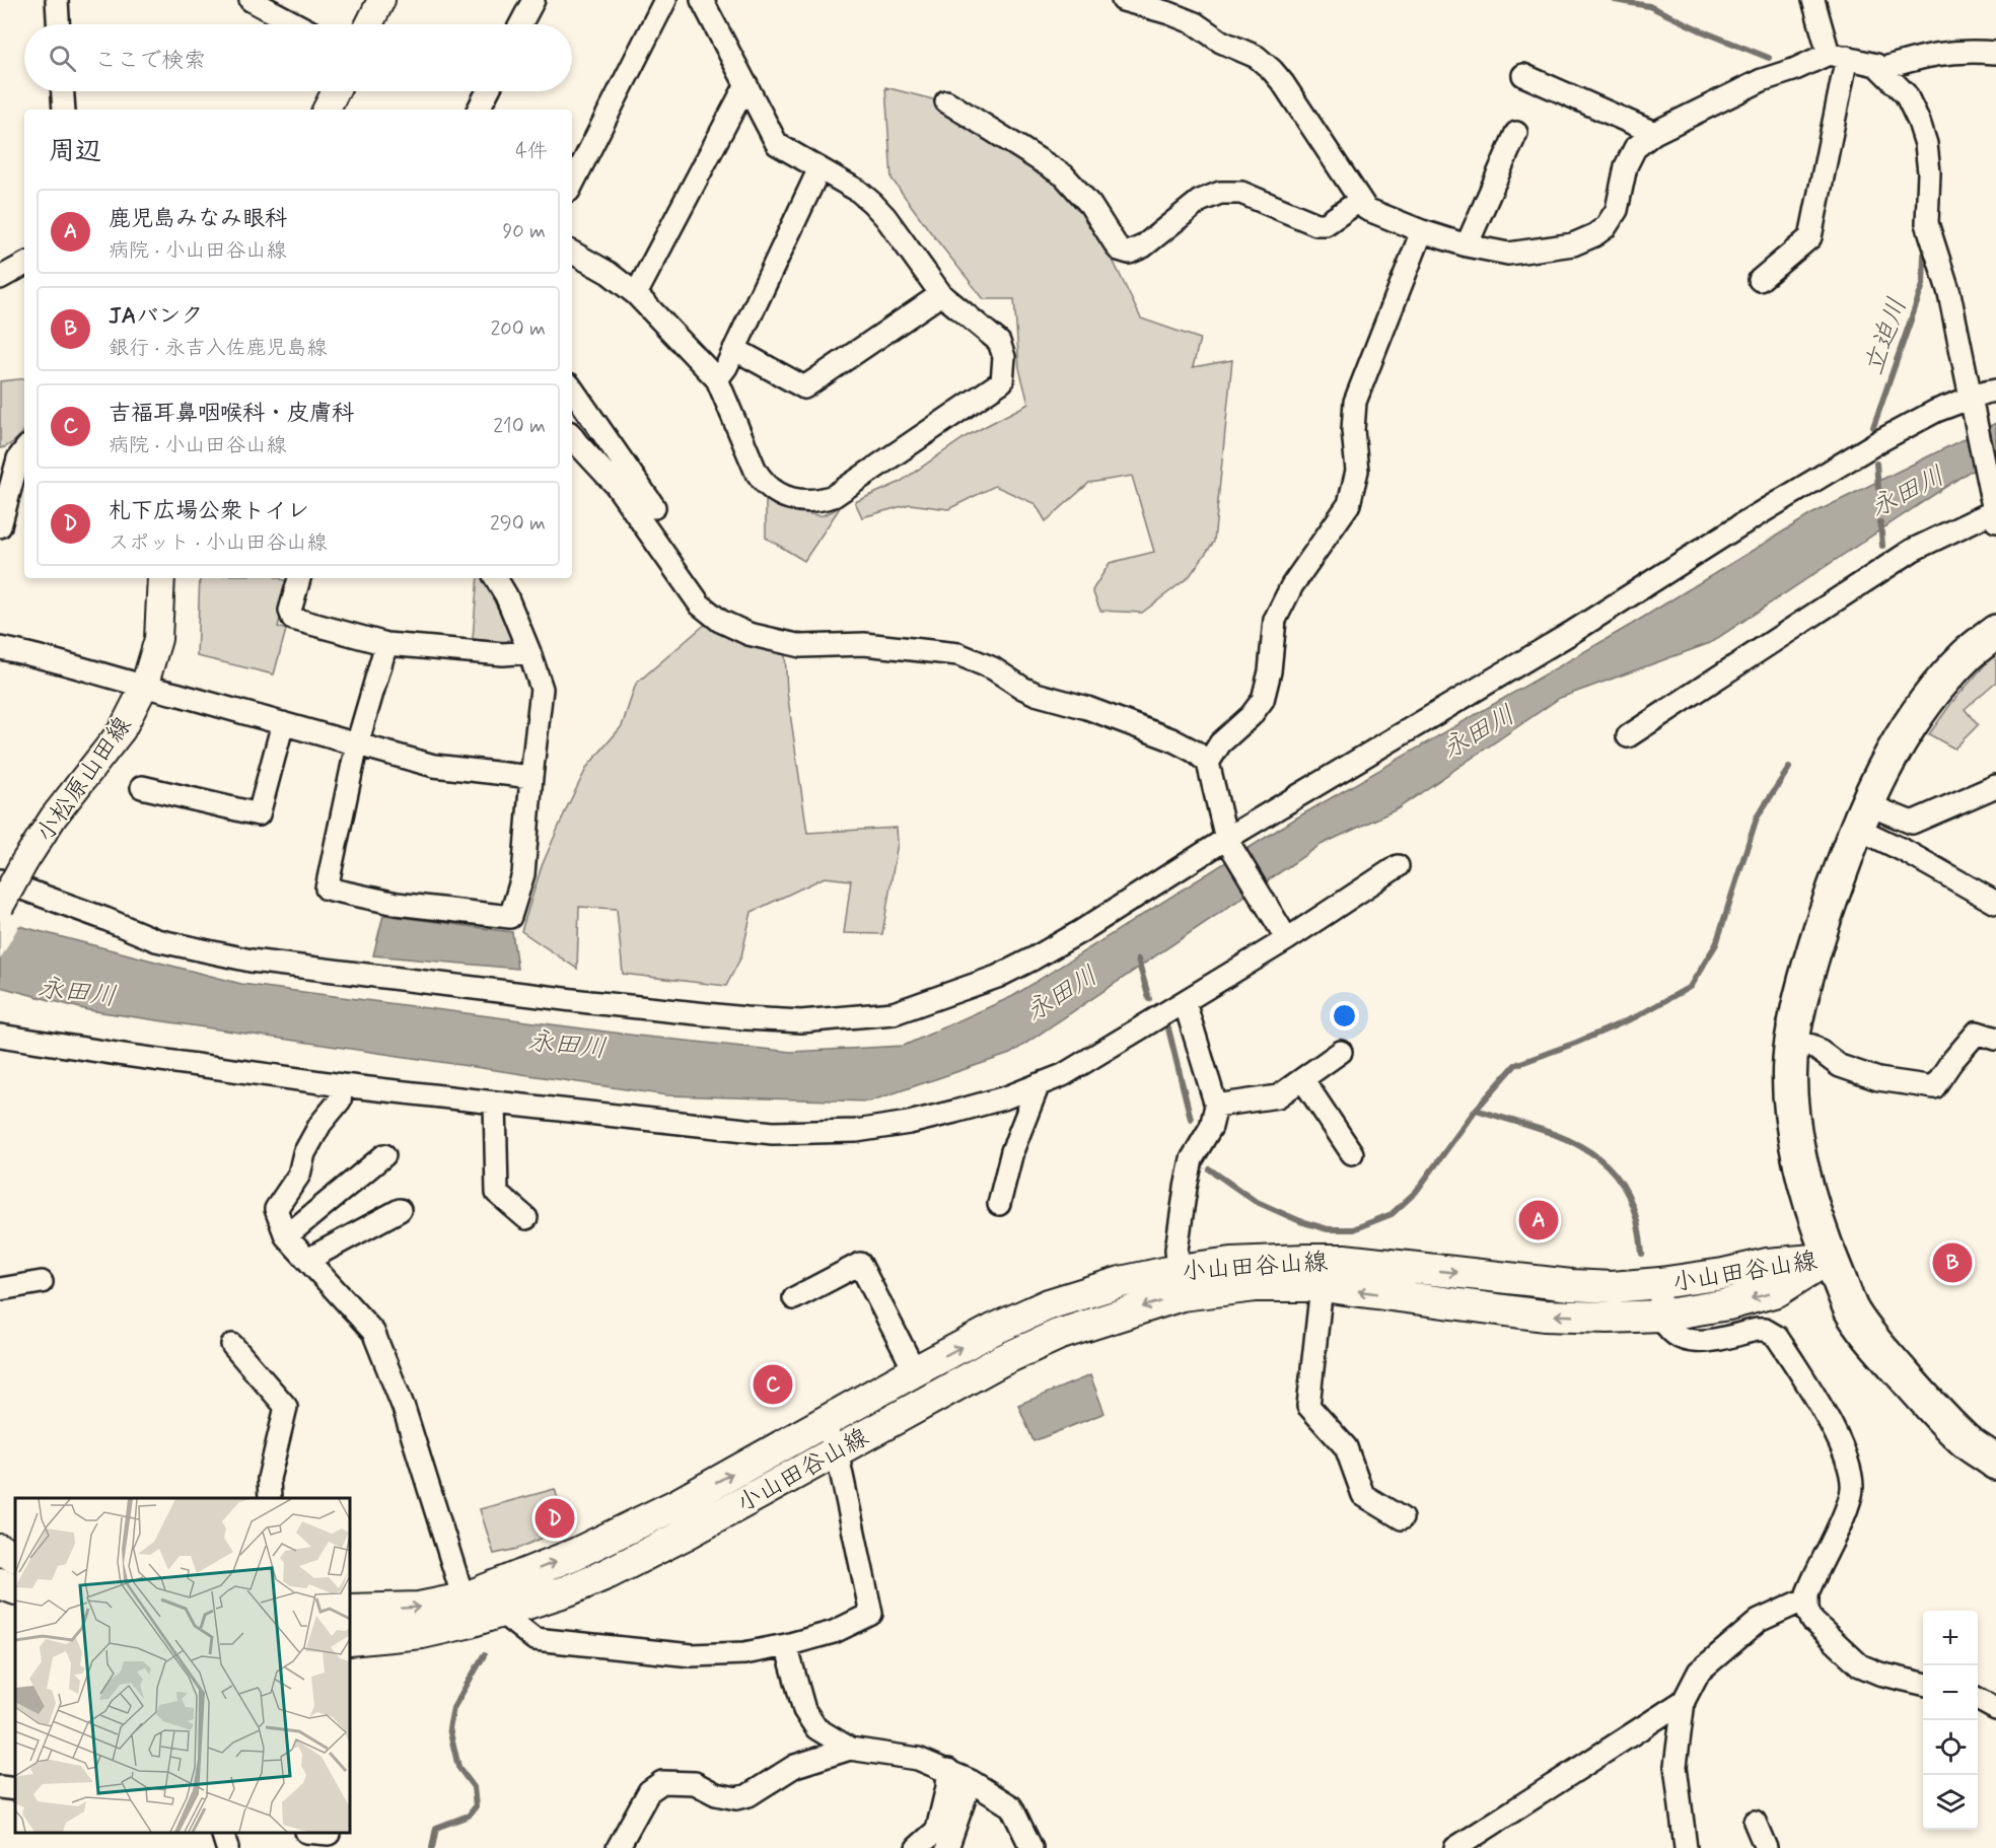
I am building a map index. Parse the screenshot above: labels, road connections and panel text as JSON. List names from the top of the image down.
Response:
{
  "streets": {
    "main road": ["小山田谷山線"],
    "street": ["小松原山田線"]
  },
  "water": ["立迫川", "永田川"],
  "page": {
    "search": "ここで検索",
    "heading": ["周辺", "4件"],
    "list": [
      {
        "mark": "A",
        "name": "鹿児島みなみ眼科",
        "note": "病院 · 小山田谷山線",
        "value": "90 m"
      },
      {
        "mark": "B",
        "name": "JAバンク",
        "note": "銀行 · 永吉入佐鹿児島線",
        "value": "200 m"
      },
      {
        "mark": "C",
        "name": "吉福耳鼻咽喉科・皮膚科",
        "note": "病院 · 小山田谷山線",
        "value": "210 m"
      },
      {
        "mark": "D",
        "name": "札下広場公衆トイレ",
        "note": "スポット · 小山田谷山線",
        "value": "290 m"
      }
    ],
    "pins": [
      "A",
      "B",
      "C",
      "D"
    ],
    "map_buttons": ["+", "−"]
  }
}
